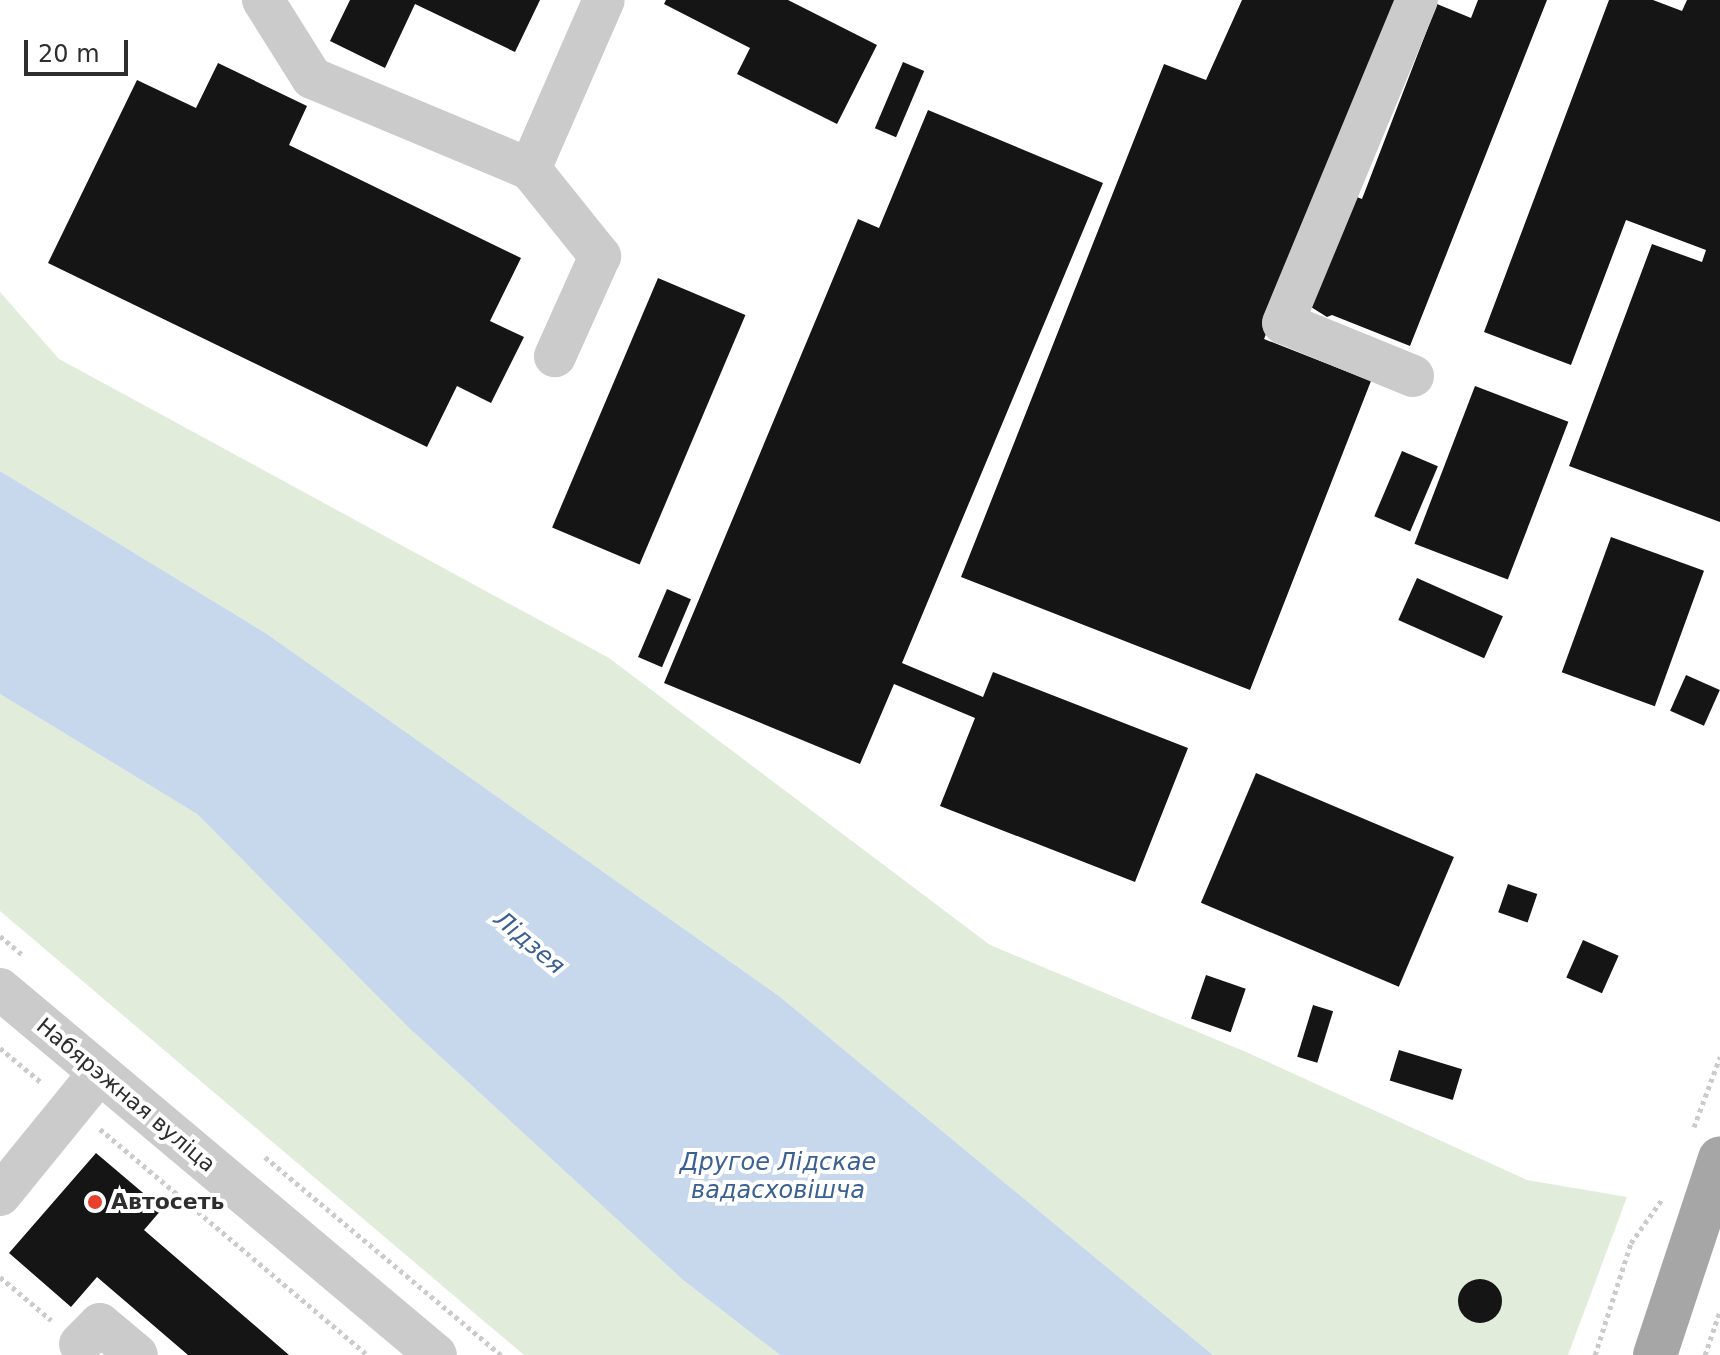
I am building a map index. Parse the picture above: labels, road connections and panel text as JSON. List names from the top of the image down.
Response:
{
  "streets": {
    "street": ["Набярэжная вуліца"]
  },
  "water": ["Лідзея", "Другое Лідскае вадасховішча"],
  "places": ["Автосеть"],
  "scale_bar": "20 m"
}
